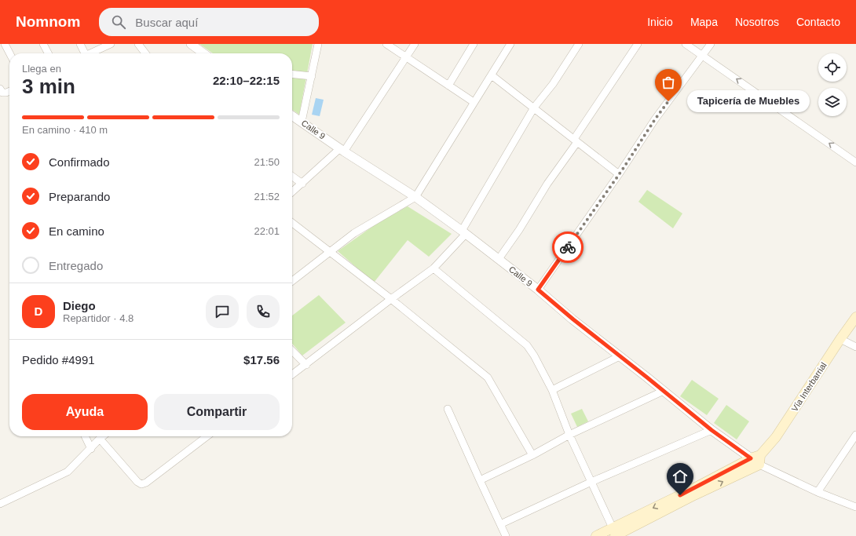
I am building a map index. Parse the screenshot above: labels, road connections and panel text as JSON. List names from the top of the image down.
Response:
{
  "streets": {
    "main road": ["Vía Interbarrial"],
    "street": ["Calle 9"]
  },
  "crossings": [
    ["Calle 9", "Vía Interbarrial"]
  ],
  "places": ["Tapicería de Muebles"],
  "page": {
    "header": "Nomnom",
    "search": "Buscar aquí",
    "nav": [
      "Inicio",
      "Mapa",
      "Nosotros",
      "Contacto"
    ],
    "heading": ["3 min", "Llega en", "22:10–22:15"],
    "panel": [
      "Diego",
      "Repartidor · 4.8",
      "Pedido #4991",
      "$17.56"
    ],
    "bubble": "Tapicería de Muebles",
    "bar": "En camino · 410 m",
    "list": [
      ["Confirmado", "21:50"],
      ["Preparando", "21:52"],
      ["En camino", "22:01"],
      "Entregado"
    ],
    "round": "D",
    "buttons": ["Ayuda", "Compartir"]
  }
}
